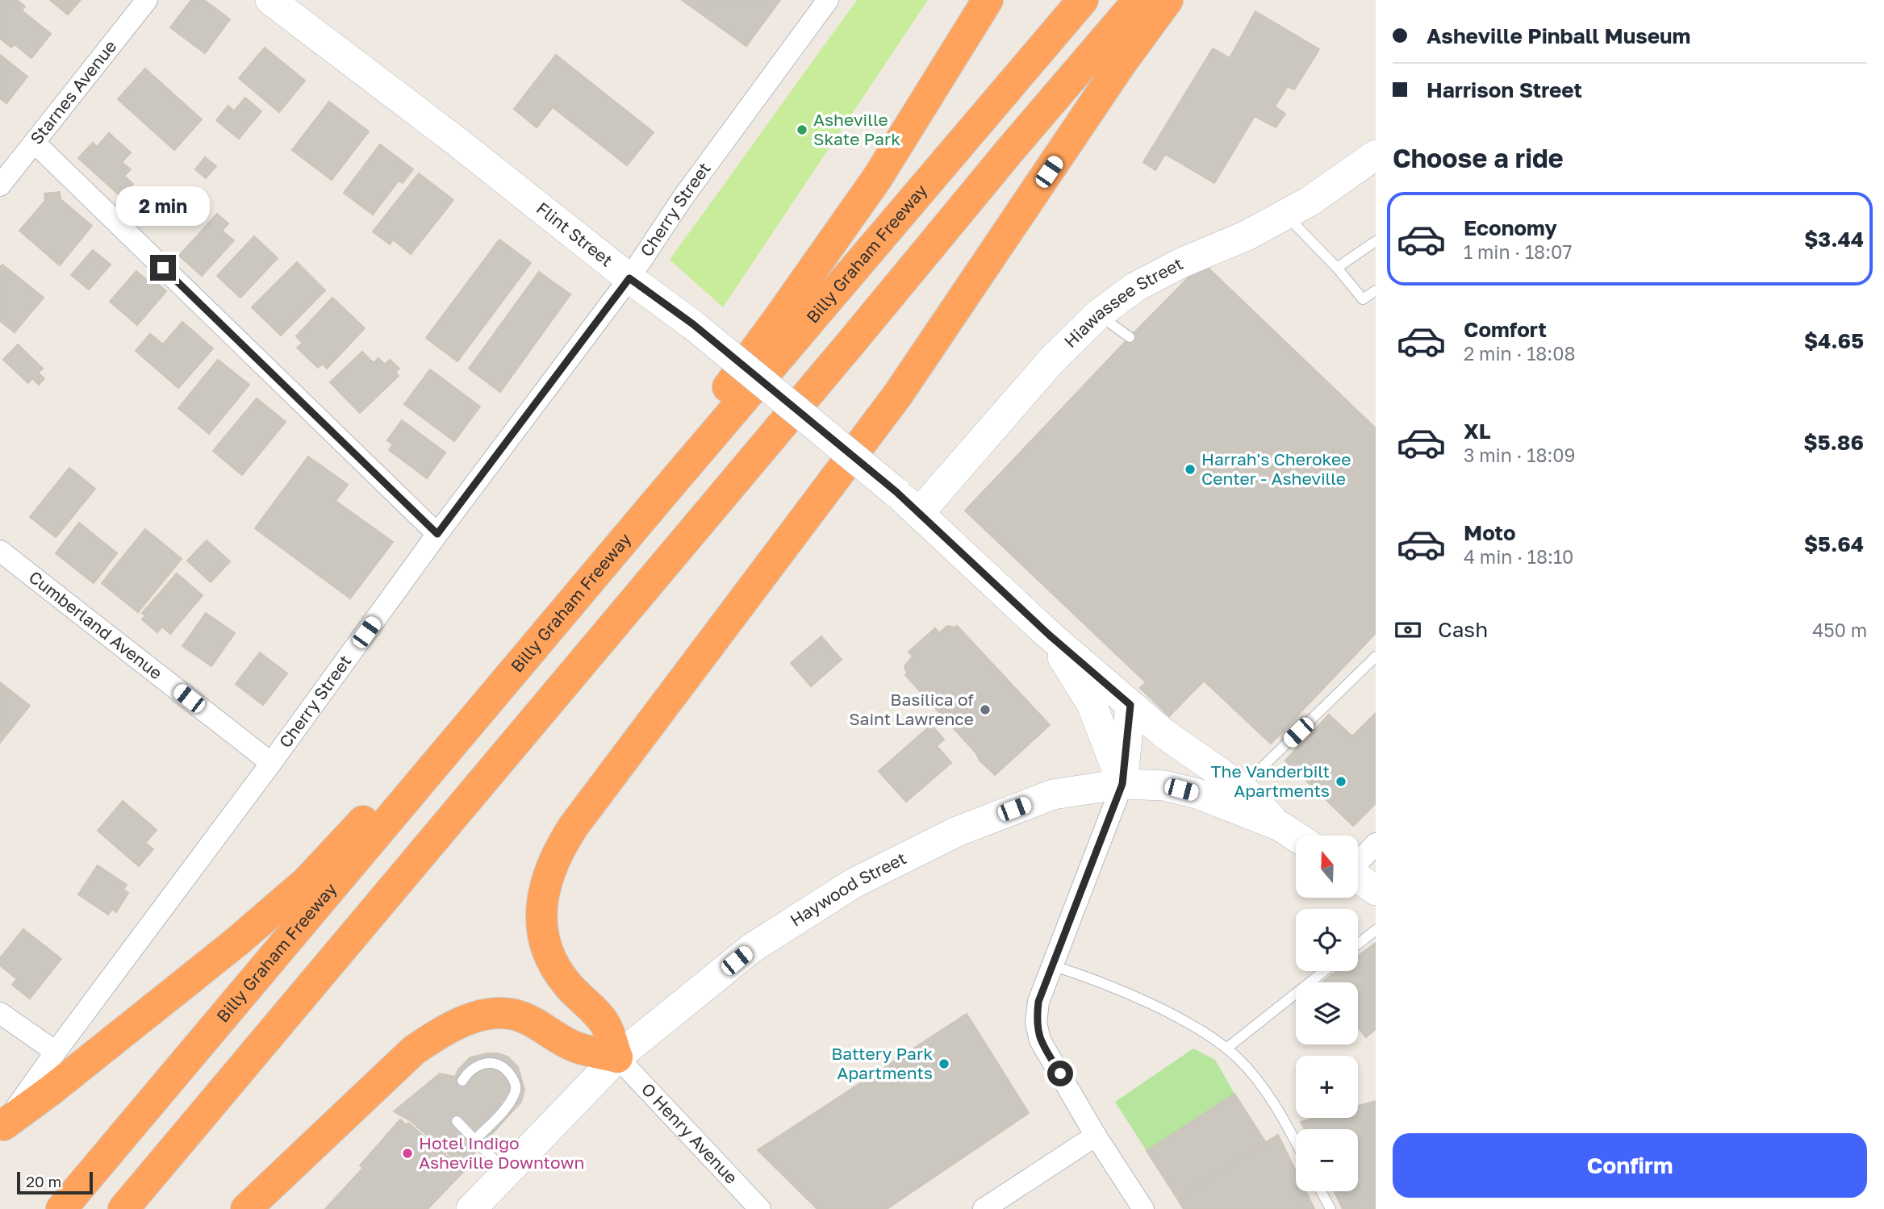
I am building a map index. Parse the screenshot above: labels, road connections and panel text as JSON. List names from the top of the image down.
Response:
{
  "streets": {
    "highway": ["Billy Graham Freeway"],
    "street": [
      "Starnes Avenue",
      "Cherry Street",
      "Flint Street",
      "Hiawassee Street",
      "Cumberland Avenue",
      "Haywood Street",
      "O Henry Avenue"
    ]
  },
  "crossings": [
    ["Cherry Street", "Flint Street"],
    ["Cherry Street", "Cumberland Avenue"],
    ["Flint Street", "Hiawassee Street"],
    ["Flint Street", "Haywood Street"],
    ["Haywood Street", "O Henry Avenue"]
  ],
  "places": [
    "Asheville Skate Park",
    "Harrah's Cherokee Center - Asheville",
    "Basilica of Saint Lawrence",
    "The Vanderbilt Apartments",
    "Battery Park Apartments",
    "Hotel Indigo Asheville Downtown"
  ],
  "scale_bar": "20 m",
  "north": "top",
  "page": {
    "banner": ["Asheville Pinball Museum", "Harrison Street"],
    "heading": "Choose a ride",
    "bubble": "2 min",
    "list": [
      {
        "name": "Economy",
        "note": "1 min · 18:07",
        "value": "$3.44"
      },
      {
        "name": "Comfort",
        "note": "2 min · 18:08",
        "value": "$4.65"
      },
      {
        "name": "XL",
        "note": "3 min · 18:09",
        "value": "$5.86"
      },
      {
        "name": "Moto",
        "note": "4 min · 18:10",
        "value": "$5.64"
      }
    ],
    "pay": ["Cash", "450 m"],
    "map_buttons": ["+", "−"],
    "buttons": "Confirm",
    "scale": "20 m"
  }
}
